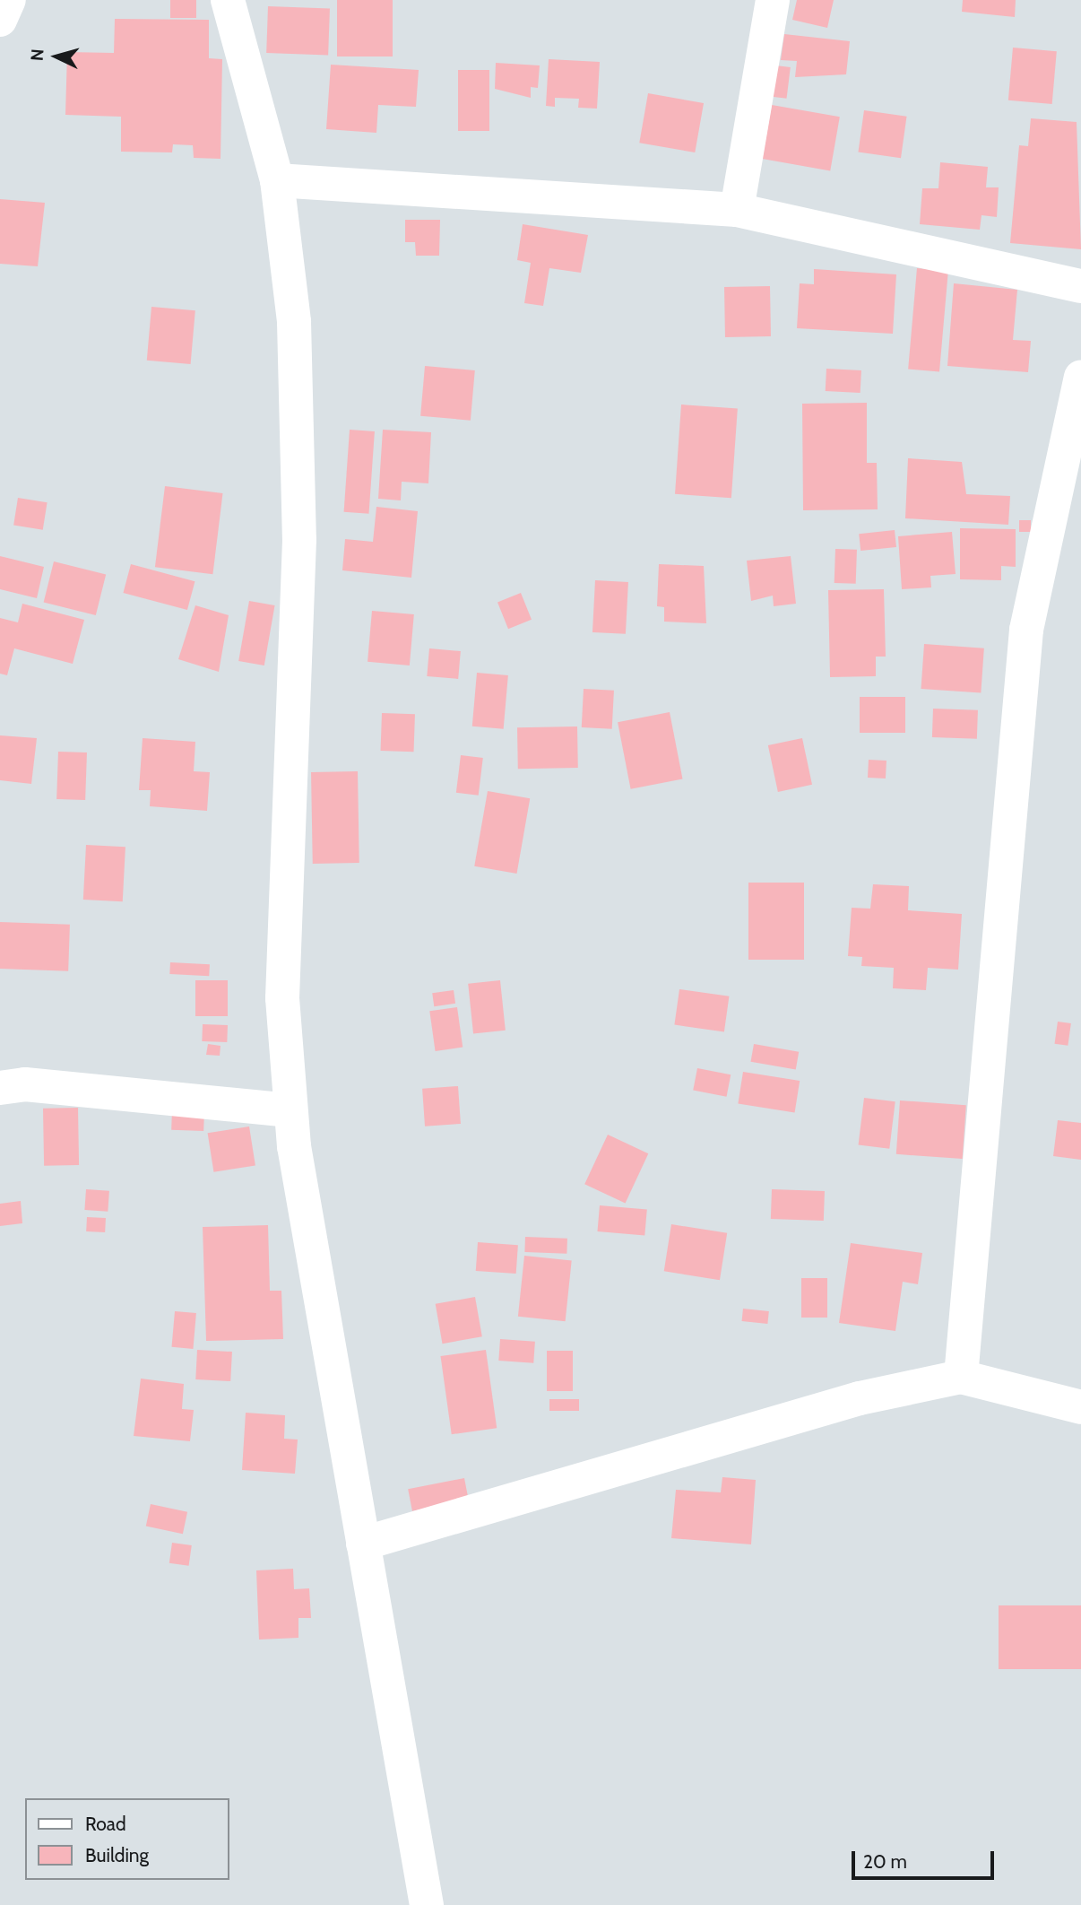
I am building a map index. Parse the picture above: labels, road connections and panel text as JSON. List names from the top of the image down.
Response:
{
  "legend": ["Road", "Building"],
  "scale_bar": "20 m",
  "north": "left"
}
